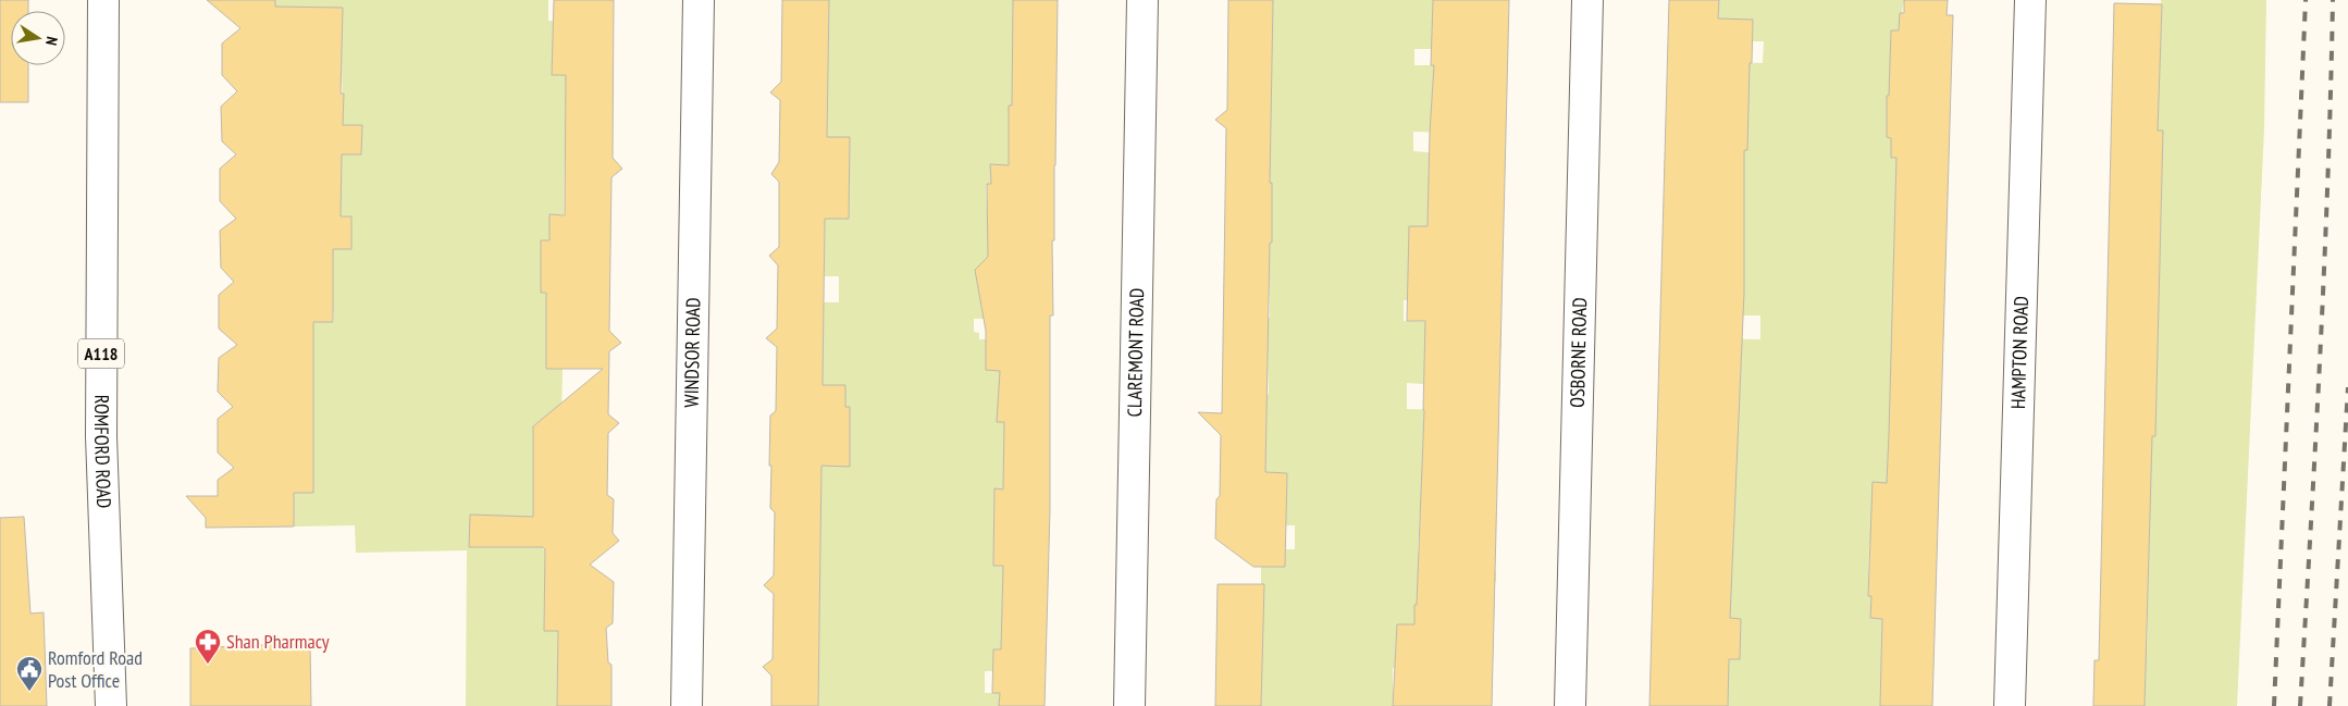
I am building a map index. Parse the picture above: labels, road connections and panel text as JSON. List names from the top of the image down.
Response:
{
  "streets": {
    "street": [
      "CLAREMONT ROAD",
      "A118",
      "WINDSOR ROAD",
      "OSBORNE ROAD",
      "HAMPTON ROAD",
      "ROMFORD ROAD"
    ]
  },
  "places": {
    "pharmacy": ["Shan Pharmacy"],
    "public building": ["Romford Road Post Office"]
  },
  "north": "right"
}
